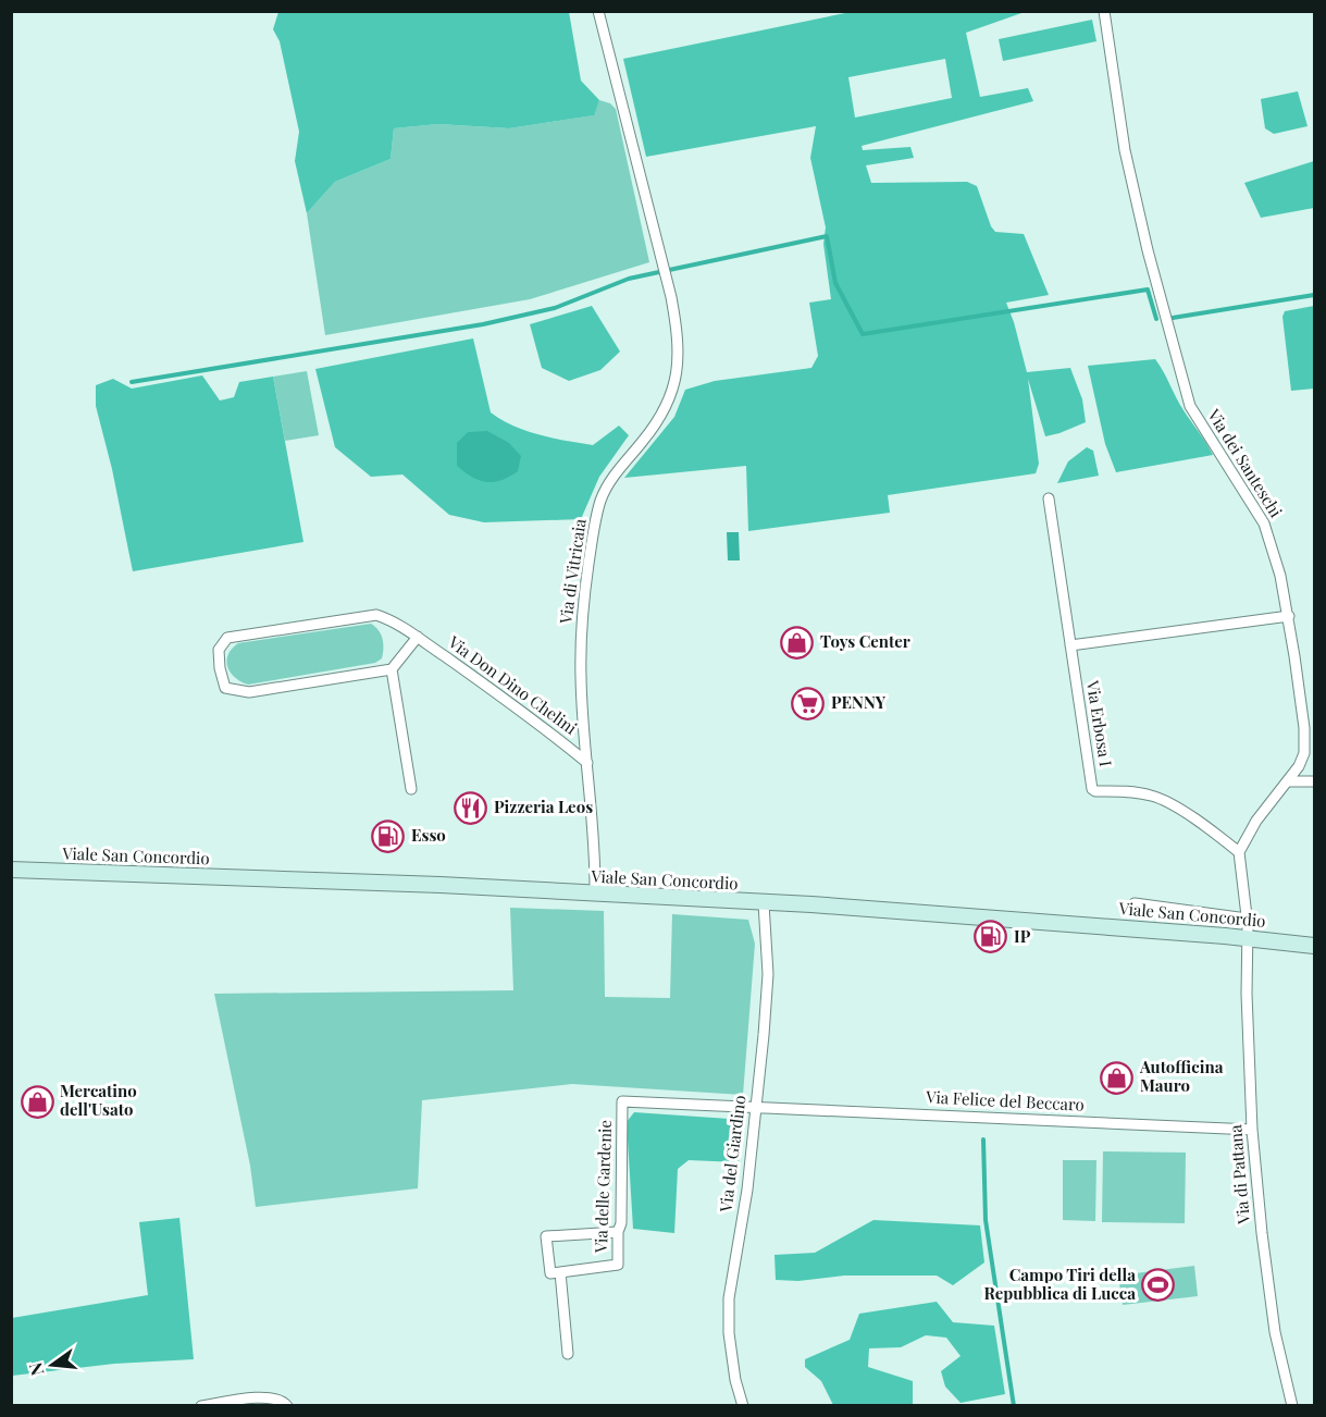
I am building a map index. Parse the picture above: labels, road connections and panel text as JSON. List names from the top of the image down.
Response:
{
  "streets": {
    "main road": ["Viale San Concordio"],
    "street": [
      "Via dei Santeschi",
      "Via di Vitricaia",
      "Via Don Dino Chelini",
      "Via Erbosa I",
      "Via Felice del Beccaro",
      "Via del Giardino",
      "Via di Pattana",
      "Via delle Gardenie"
    ]
  },
  "crossings": [
    ["Via dei Santeschi", "Via Erbosa I"],
    ["Via di Vitricaia", "Via Don Dino Chelini"],
    ["Via di Vitricaia", "Viale San Concordio"],
    ["Viale San Concordio", "Via del Giardino"],
    ["Viale San Concordio", "Via di Pattana"],
    ["Via Felice del Beccaro", "Via del Giardino"],
    ["Via Felice del Beccaro", "Via di Pattana"],
    ["Via Felice del Beccaro", "Via delle Gardenie"],
    ["Via del Giardino", "Via delle Gardenie"]
  ],
  "places": {
    "shop": ["Toys Center", "Autofficina Mauro", "Mercatino dell'Usato"],
    "supermarket": ["PENNY"],
    "restaurant": ["Pizzeria Leos"],
    "fuel station": ["Esso", "IP"],
    "sports": ["Campo Tiri della Repubblica di Lucca"]
  },
  "north": "left"
}
